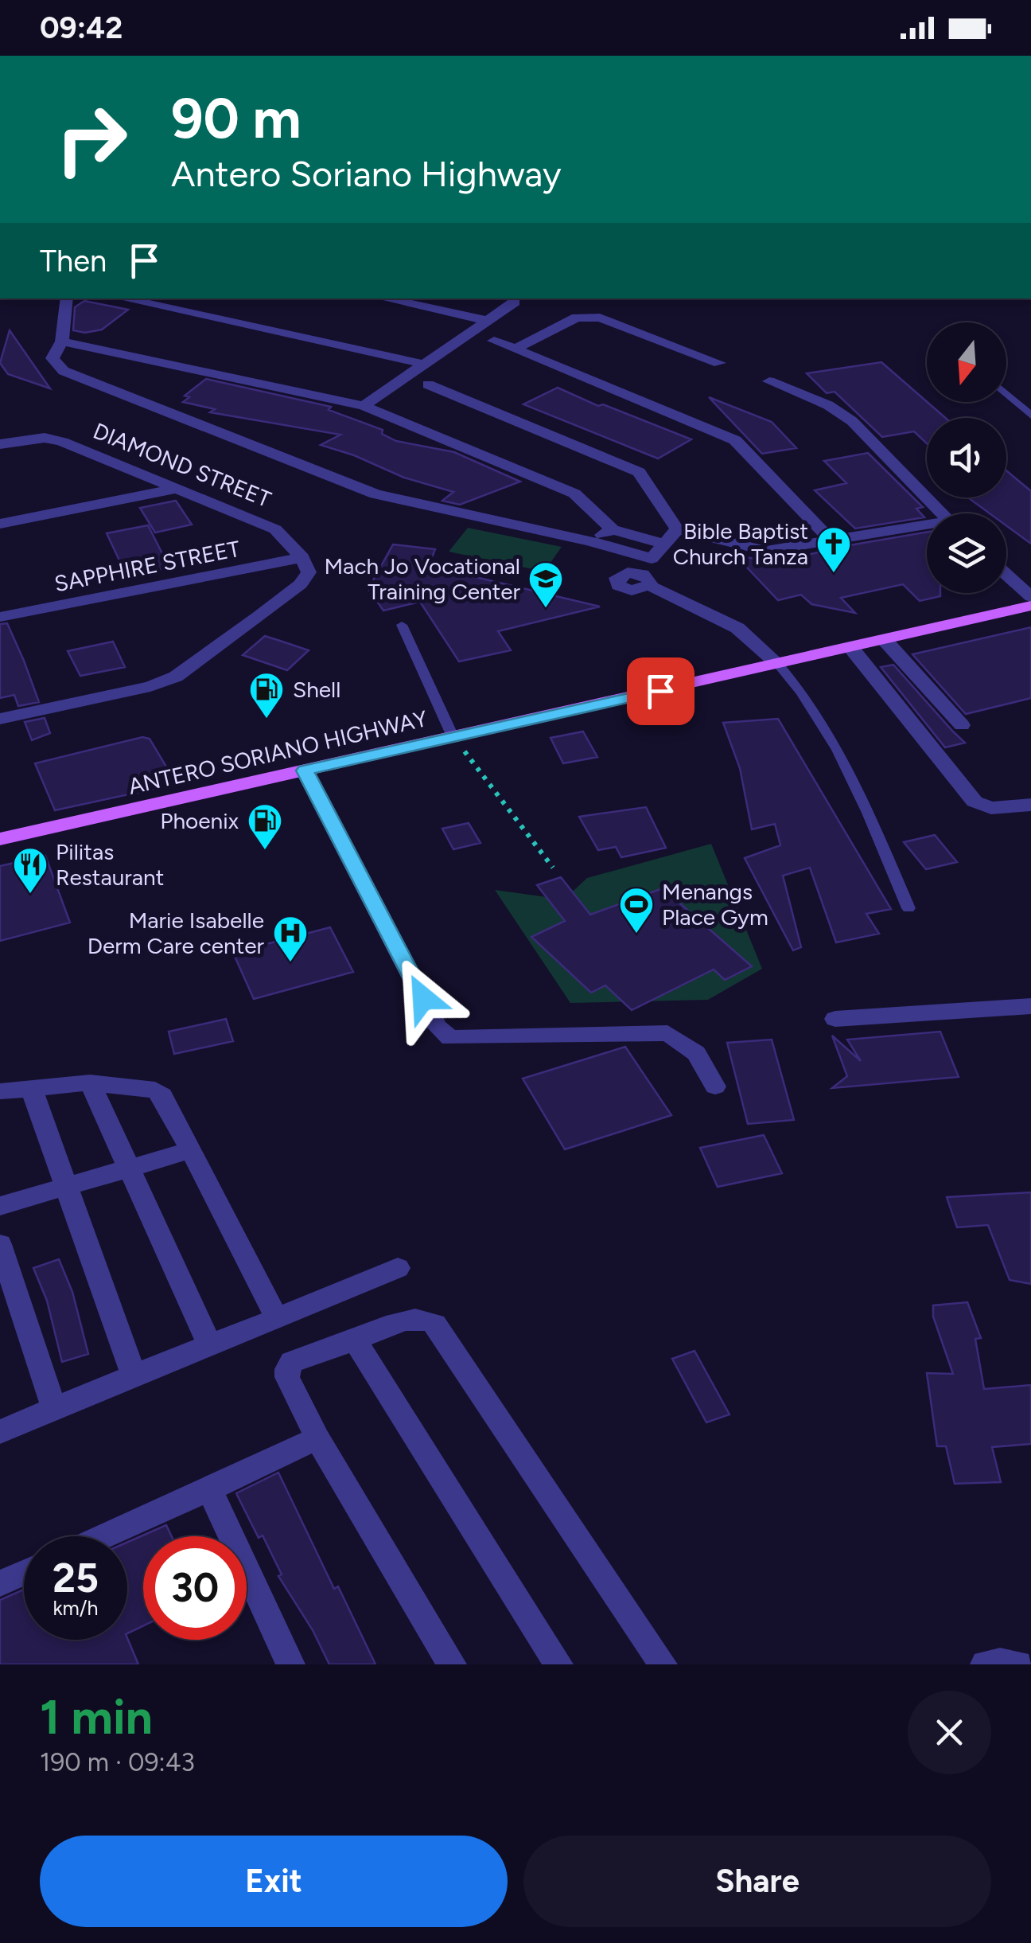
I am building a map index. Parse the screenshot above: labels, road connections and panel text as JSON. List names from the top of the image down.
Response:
{
  "streets": {
    "main road": ["ANTERO SORIANO HIGHWAY"],
    "street": ["DIAMOND STREET", "SAPPHIRE STREET"]
  },
  "crossings": [
    ["DIAMOND STREET", "SAPPHIRE STREET"]
  ],
  "places": {
    "church": ["Bible Baptist Church Tanza"],
    "school or university": ["Mach Jo Vocational Training Center"],
    "fuel station": ["Shell", "Phoenix"],
    "restaurant": ["Pilitas Restaurant"],
    "sports": ["Menangs Place Gym"],
    "hospital": ["Marie Isabelle Derm Care center"]
  },
  "north": "bottom",
  "page": {
    "status": "09:42",
    "turn": ["90 m", "Antero Soriano Highway"],
    "then": "Then",
    "speed": "25 km/h",
    "limit": "30",
    "heading": ["1 min", "190 m · 09:43"],
    "buttons": ["Exit", "Share"]
  }
}
